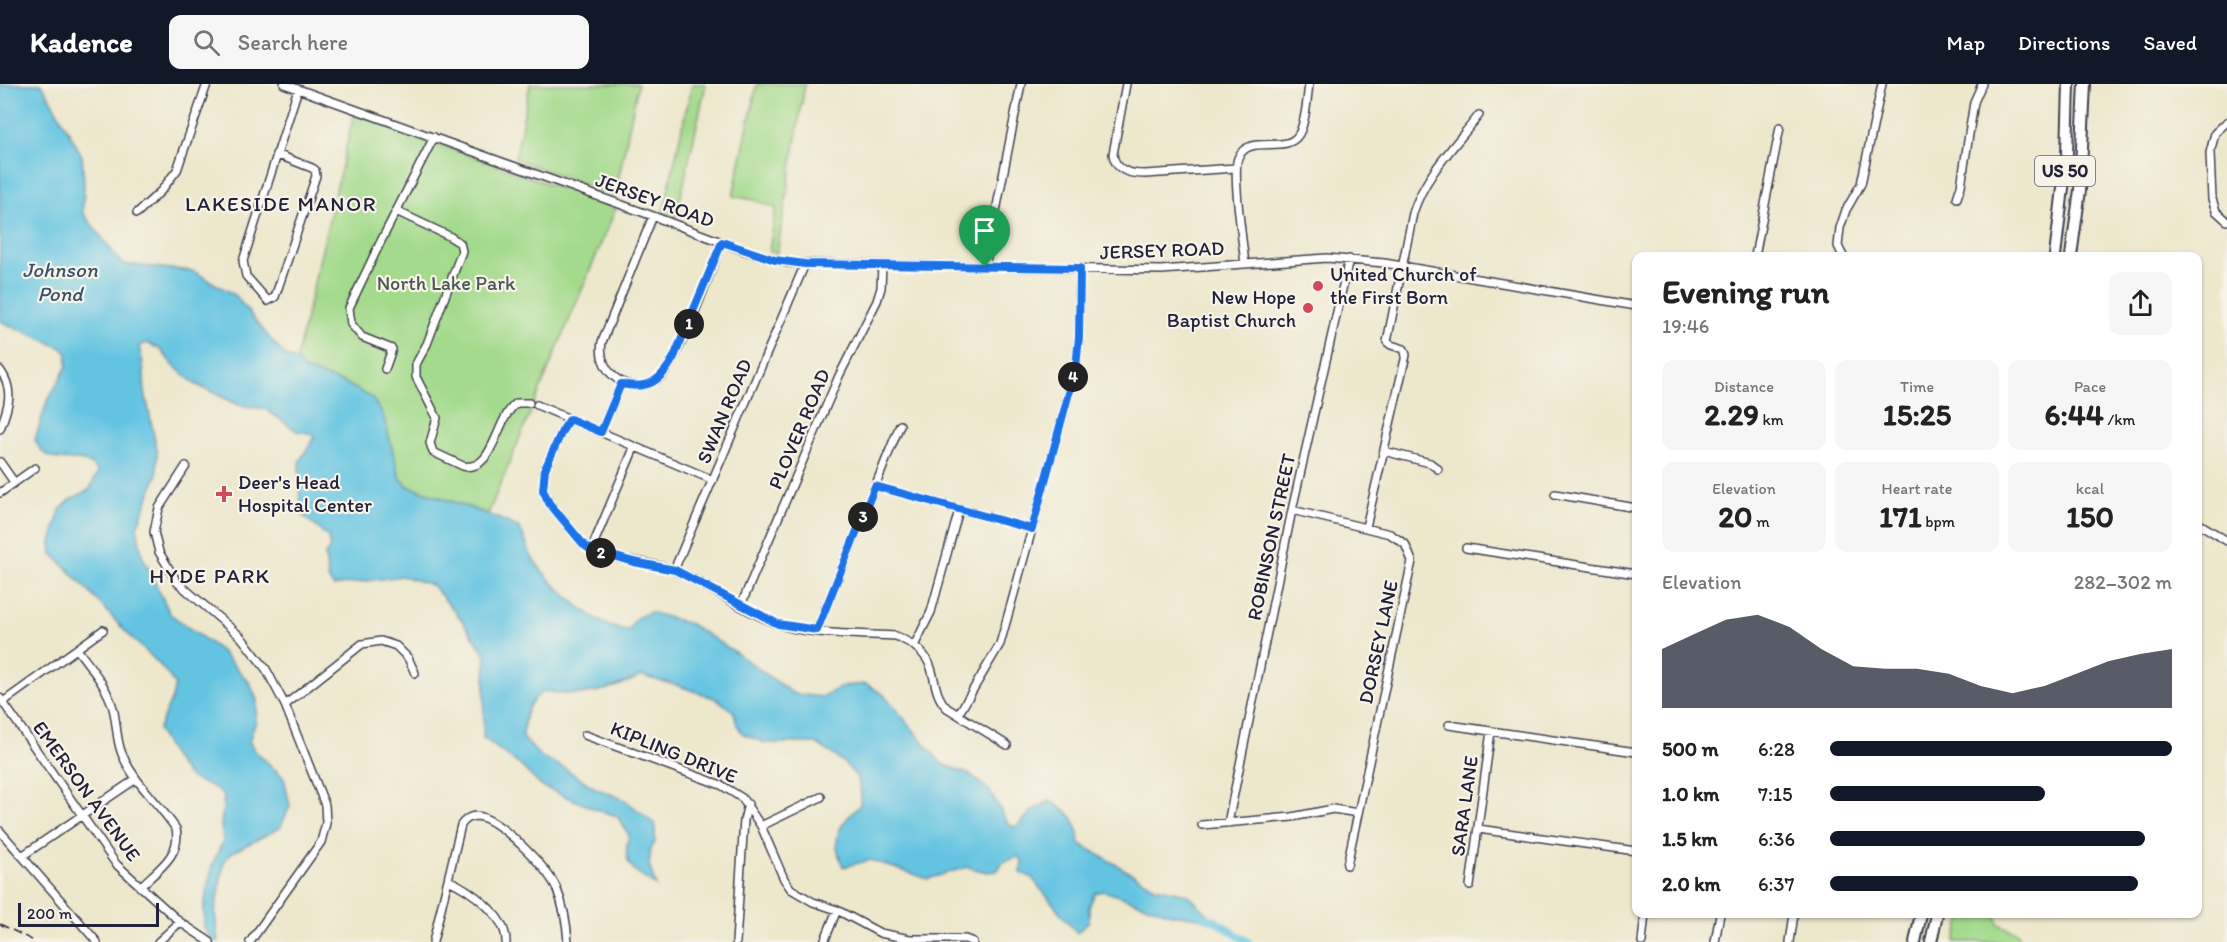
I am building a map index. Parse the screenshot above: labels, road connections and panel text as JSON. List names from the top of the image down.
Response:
{
  "streets": {
    "highway": ["US 50"],
    "street": [
      "JERSEY ROAD",
      "SWAN ROAD",
      "PLOVER ROAD",
      "ROBINSON STREET",
      "DORSEY LANE",
      "KIPLING DRIVE",
      "EMERSON AVENUE",
      "SARA LANE"
    ]
  },
  "crossings": [
    ["JERSEY ROAD", "SWAN ROAD"],
    ["JERSEY ROAD", "PLOVER ROAD"],
    ["JERSEY ROAD", "ROBINSON STREET"],
    ["ROBINSON STREET", "DORSEY LANE"]
  ],
  "districts": ["LAKESIDE MANOR", "HYDE PARK"],
  "water": ["Johnson Pond"],
  "parks": ["North Lake Park"],
  "places": {
    "other": ["United Church of the First Born", "New Hope Baptist Church"],
    "health": ["Deer's Head Hospital Center"]
  },
  "scale_bar": "200 m",
  "page": {
    "header": "Kadence",
    "search": "Search here",
    "nav": ["Map", "Directions", "Saved"],
    "heading": ["Evening run", "19:46"],
    "pins": [
      "1",
      "4",
      "3",
      "2"
    ],
    "stats": [
      ["Distance", "2.29 km"],
      ["Time", "15:25"],
      ["Pace", "6:44 /km"],
      ["Elevation", "20 m"],
      ["Heart rate", "171 bpm"],
      ["kcal", "150"]
    ],
    "chart": ["Elevation", "282–302 m"],
    "list": [
      {
        "name": "500 m",
        "note": "6:28"
      },
      {
        "name": "1.0 km",
        "note": "7:15"
      },
      {
        "name": "1.5 km",
        "note": "6:36"
      },
      {
        "name": "2.0 km",
        "note": "6:37"
      }
    ],
    "scale": "200 m"
  }
}
